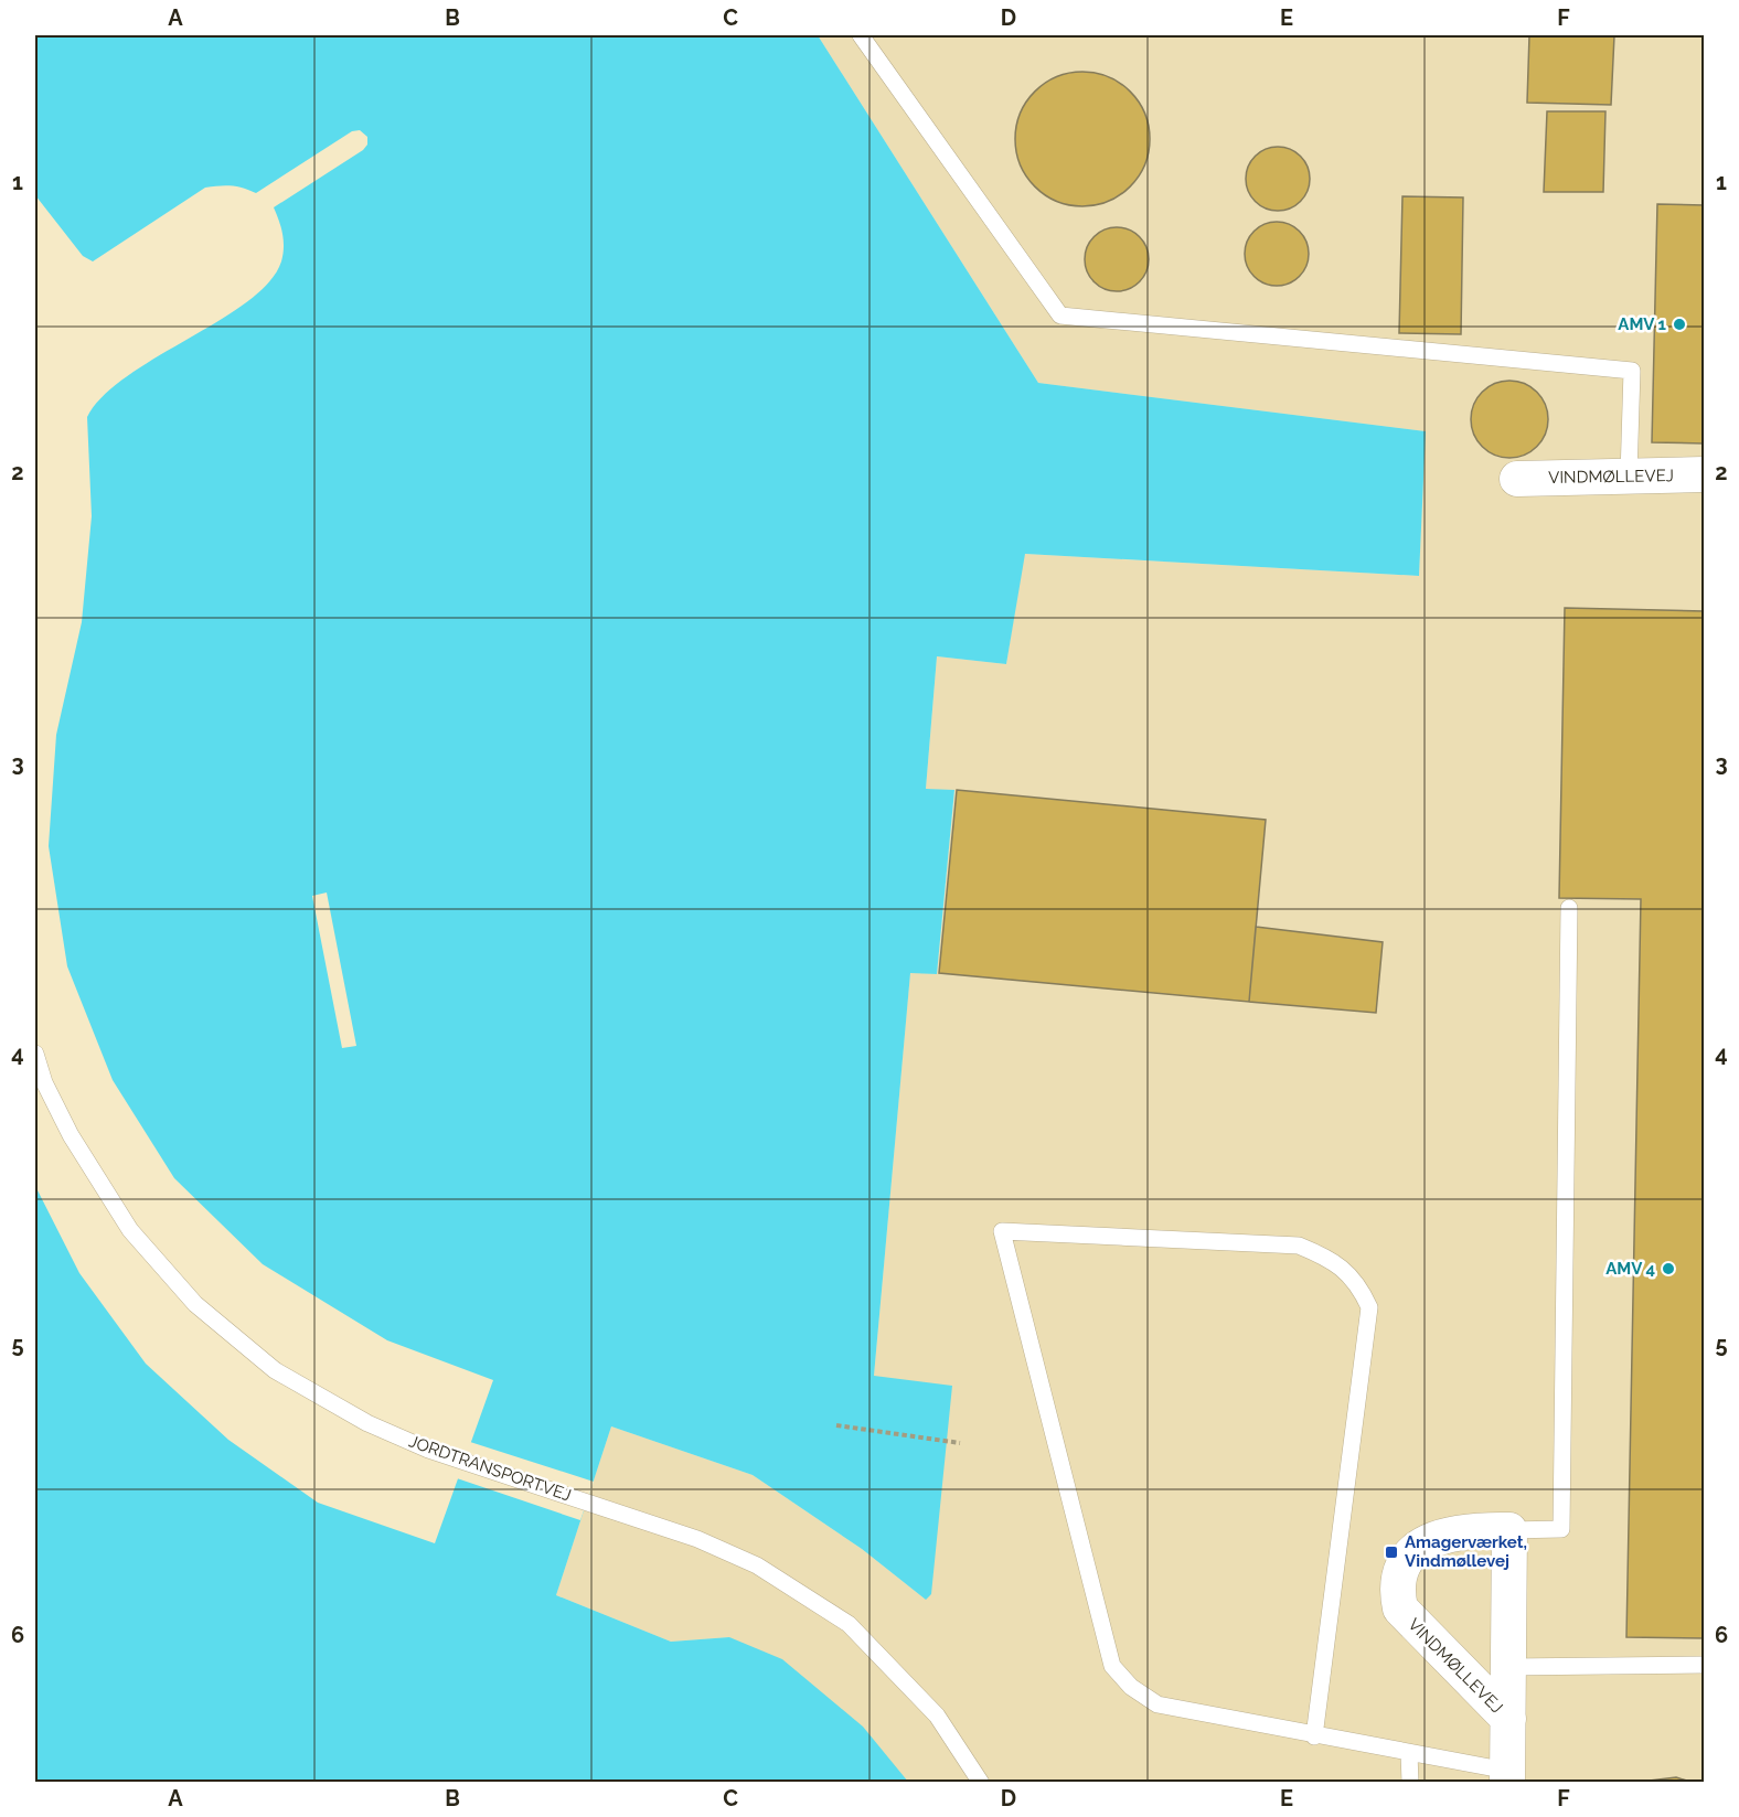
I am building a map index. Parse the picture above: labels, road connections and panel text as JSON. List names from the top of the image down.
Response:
{
  "streets": {
    "street": ["VINDMØLLEVEJ"],
    "lane": ["JORDTRANSPORTVEJ"]
  },
  "places": {
    "other": ["AMV 1", "AMV 4"],
    "transit": ["Amagerværket, Vindmøllevej"]
  },
  "grid": {
    "columns": [
      "A",
      "B",
      "C",
      "D",
      "E",
      "F"
    ],
    "rows": [
      "1",
      "2",
      "3",
      "4",
      "5",
      "6"
    ]
  }
}
